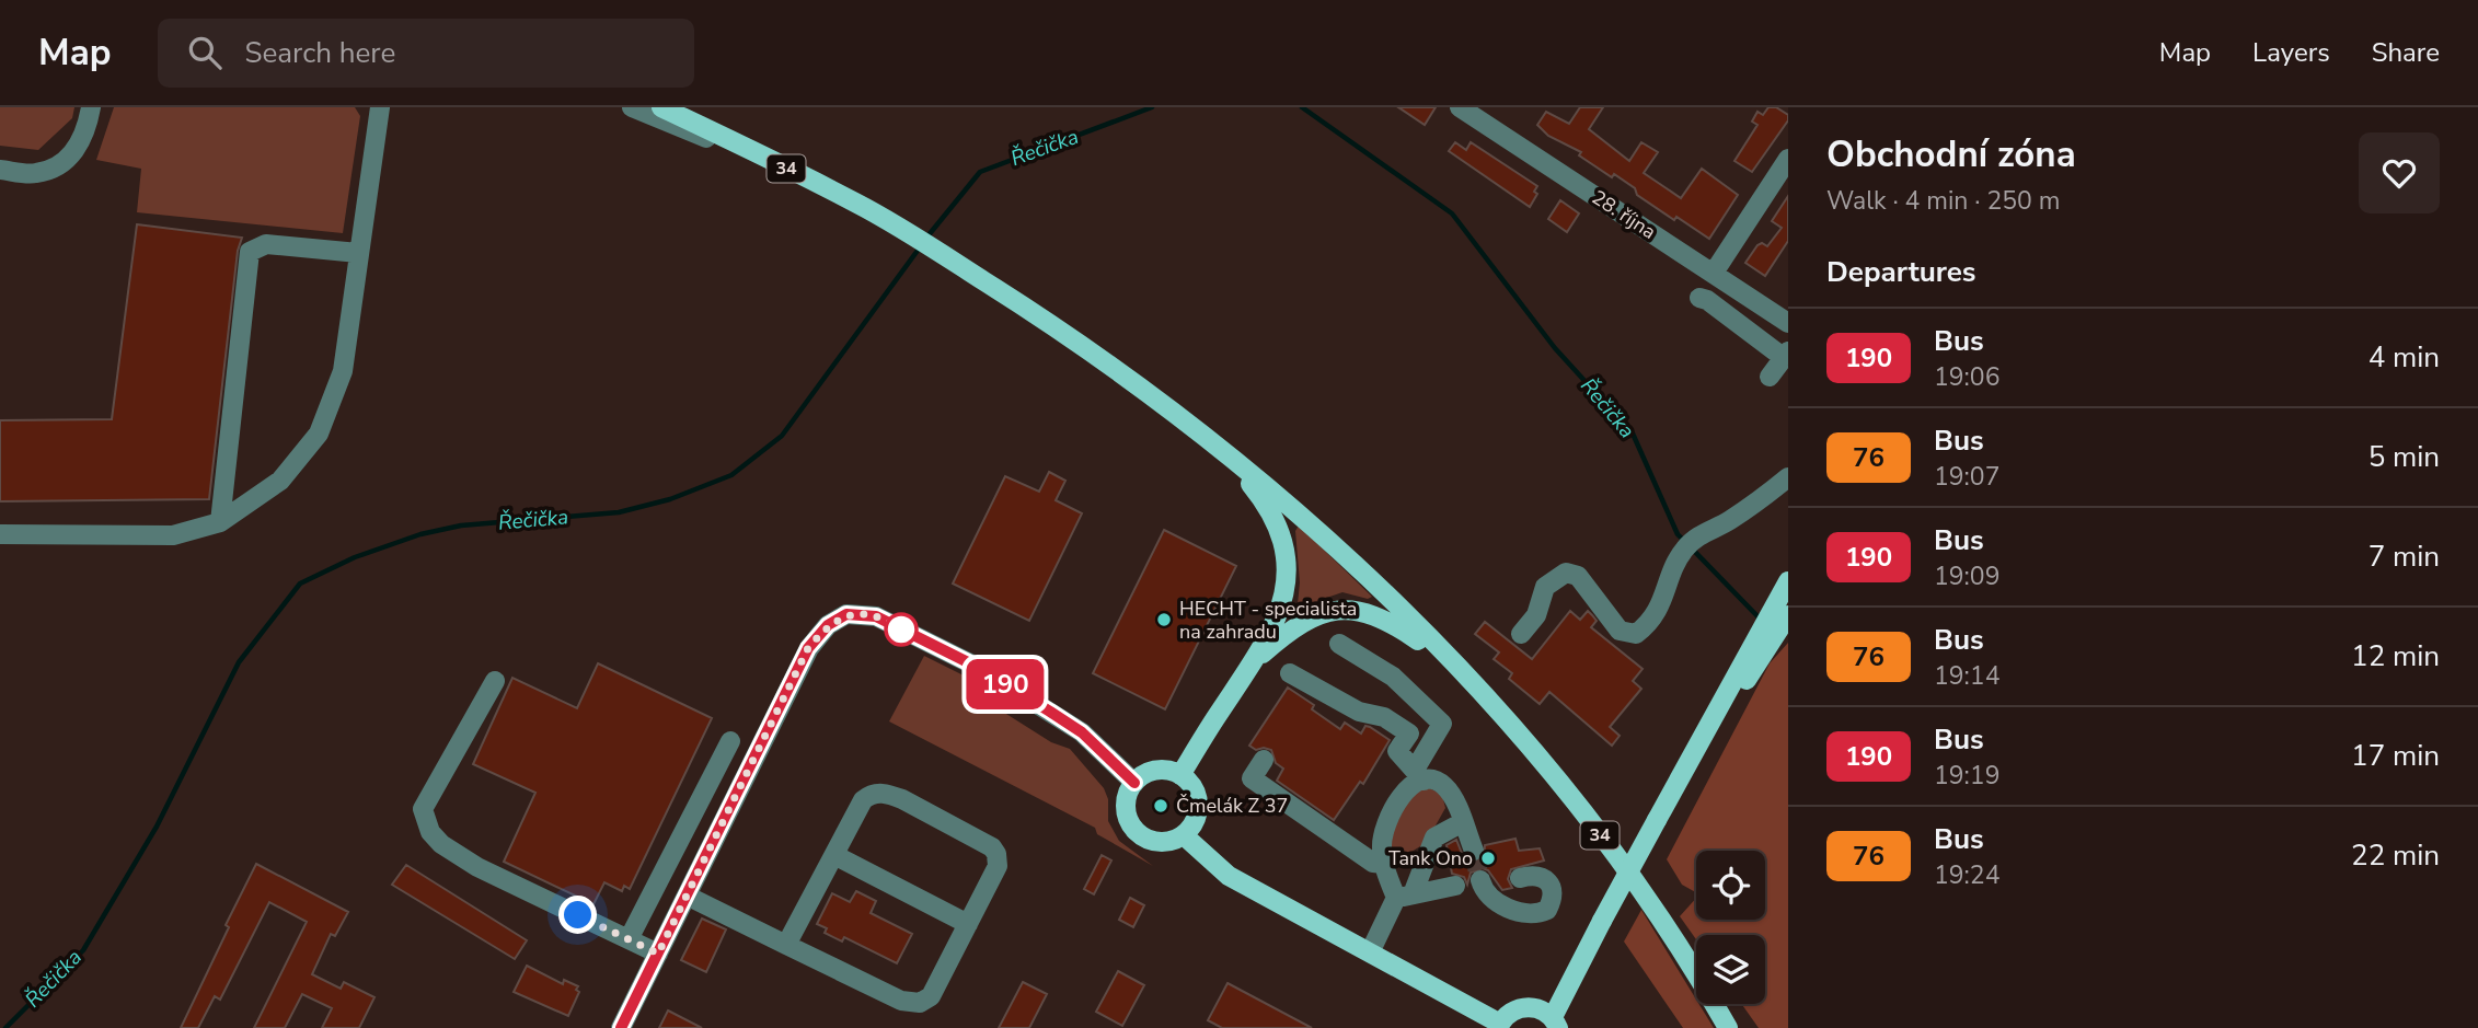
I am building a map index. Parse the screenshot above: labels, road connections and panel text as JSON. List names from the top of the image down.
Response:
{
  "streets": {
    "main road": ["34"],
    "street": ["28. října"]
  },
  "water": ["Řečička"],
  "places": ["HECHT - specialista na zahradu", "Čmelák Z 37", "Tank Ono"],
  "lines": ["bus line 190"],
  "page": {
    "header": "Map",
    "search": "Search here",
    "nav": ["Map", "Layers", "Share"],
    "on_map": "190",
    "heading": [
      ["Obchodní zóna", "Walk · 4 min · 250 m"],
      "Departures"
    ],
    "list": [
      {
        "mark": "190",
        "name": "Bus",
        "note": "19:06",
        "value": "4 min"
      },
      {
        "mark": "76",
        "name": "Bus",
        "note": "19:07",
        "value": "5 min"
      },
      {
        "mark": "190",
        "name": "Bus",
        "note": "19:09",
        "value": "7 min"
      },
      {
        "mark": "76",
        "name": "Bus",
        "note": "19:14",
        "value": "12 min"
      },
      {
        "mark": "190",
        "name": "Bus",
        "note": "19:19",
        "value": "17 min"
      },
      {
        "mark": "76",
        "name": "Bus",
        "note": "19:24",
        "value": "22 min"
      }
    ]
  }
}
